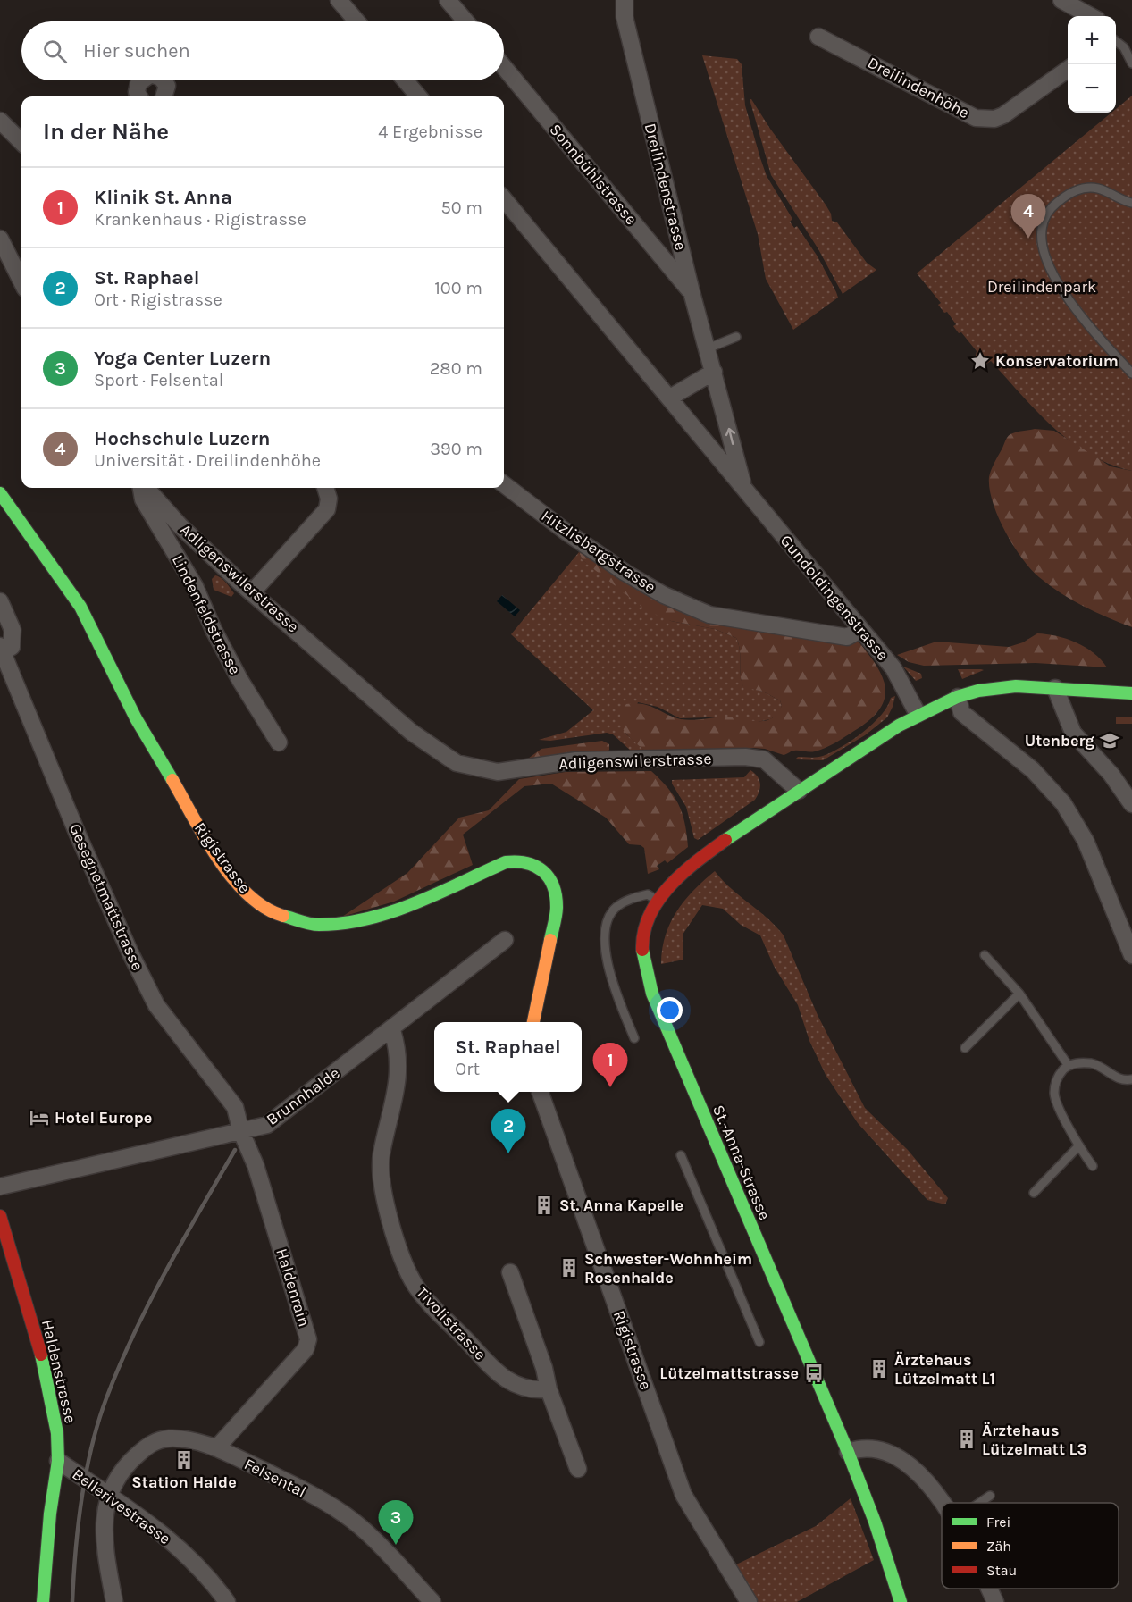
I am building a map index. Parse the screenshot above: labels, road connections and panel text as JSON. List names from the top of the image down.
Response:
{
  "streets": {
    "main road": ["Rigistrasse", "St.-Anna-Strasse", "Haldenstrasse"],
    "street": [
      "Dreilindenhöhe",
      "Sonnbühlstrasse",
      "Dreilindenstrasse",
      "Hitzlisbergstrasse",
      "Adligenswilerstrasse",
      "Gundoldingenstrasse",
      "Lindenfeldstrasse",
      "Gesegnetmattstrasse",
      "Brunnhalde",
      "Haldenrain",
      "Tivolistrasse",
      "Felsental",
      "Bellerivestrasse"
    ]
  },
  "crossings": [
    ["Sonnbühlstrasse", "Dreilindenstrasse"],
    ["Dreilindenstrasse", "Gundoldingenstrasse"],
    ["Hitzlisbergstrasse", "Gundoldingenstrasse"],
    ["Adligenswilerstrasse", "St.-Anna-Strasse"],
    ["Gesegnetmattstrasse", "Brunnhalde"],
    ["Gesegnetmattstrasse", "Haldenrain"],
    ["Brunnhalde", "Haldenrain"],
    ["Brunnhalde", "Tivolistrasse"],
    ["Haldenrain", "Felsental"],
    ["Haldenstrasse", "Bellerivestrasse"],
    ["Felsental", "Bellerivestrasse"]
  ],
  "parks": ["Dreilindenpark"],
  "places": {
    "place": ["Konservatorium"],
    "school or university": ["Utenberg"],
    "hotel": ["Hotel Europe"],
    "building": [
      "St. Anna Kapelle",
      "Schwester-Wohnheim Rosenhalde",
      "Ärztehaus Lützelmatt L1",
      "Ärztehaus Lützelmatt L3",
      "Station Halde"
    ],
    "bus stop": ["Lützelmattstrasse"]
  },
  "legend": ["Frei", "Zäh", "Stau"],
  "page": {
    "map_buttons": ["+", "−"],
    "search": "Hier suchen",
    "heading": ["In der Nähe", "4 Ergebnisse"],
    "list": [
      {
        "mark": "1",
        "name": "Klinik St. Anna",
        "note": "Krankenhaus · Rigistrasse",
        "value": "50 m"
      },
      {
        "mark": "2",
        "name": "St. Raphael",
        "note": "Ort · Rigistrasse",
        "value": "100 m"
      },
      {
        "mark": "3",
        "name": "Yoga Center Luzern",
        "note": "Sport · Felsental",
        "value": "280 m"
      },
      {
        "mark": "4",
        "name": "Hochschule Luzern",
        "note": "Universität · Dreilindenhöhe",
        "value": "390 m"
      }
    ],
    "pins": [
      "4",
      "1",
      "2",
      "3"
    ],
    "popup": ["St. Raphael", "Ort"]
  }
}
